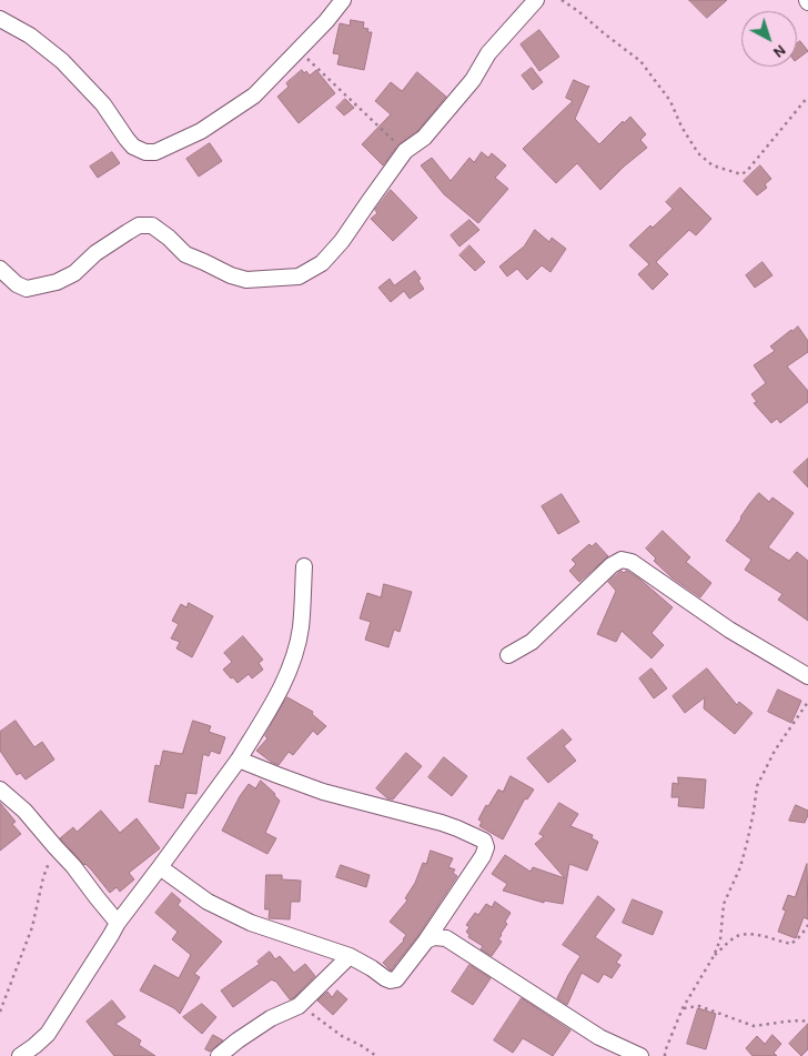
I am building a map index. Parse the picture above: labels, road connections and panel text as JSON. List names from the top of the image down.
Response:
{
  "north": "bottom right"
}
